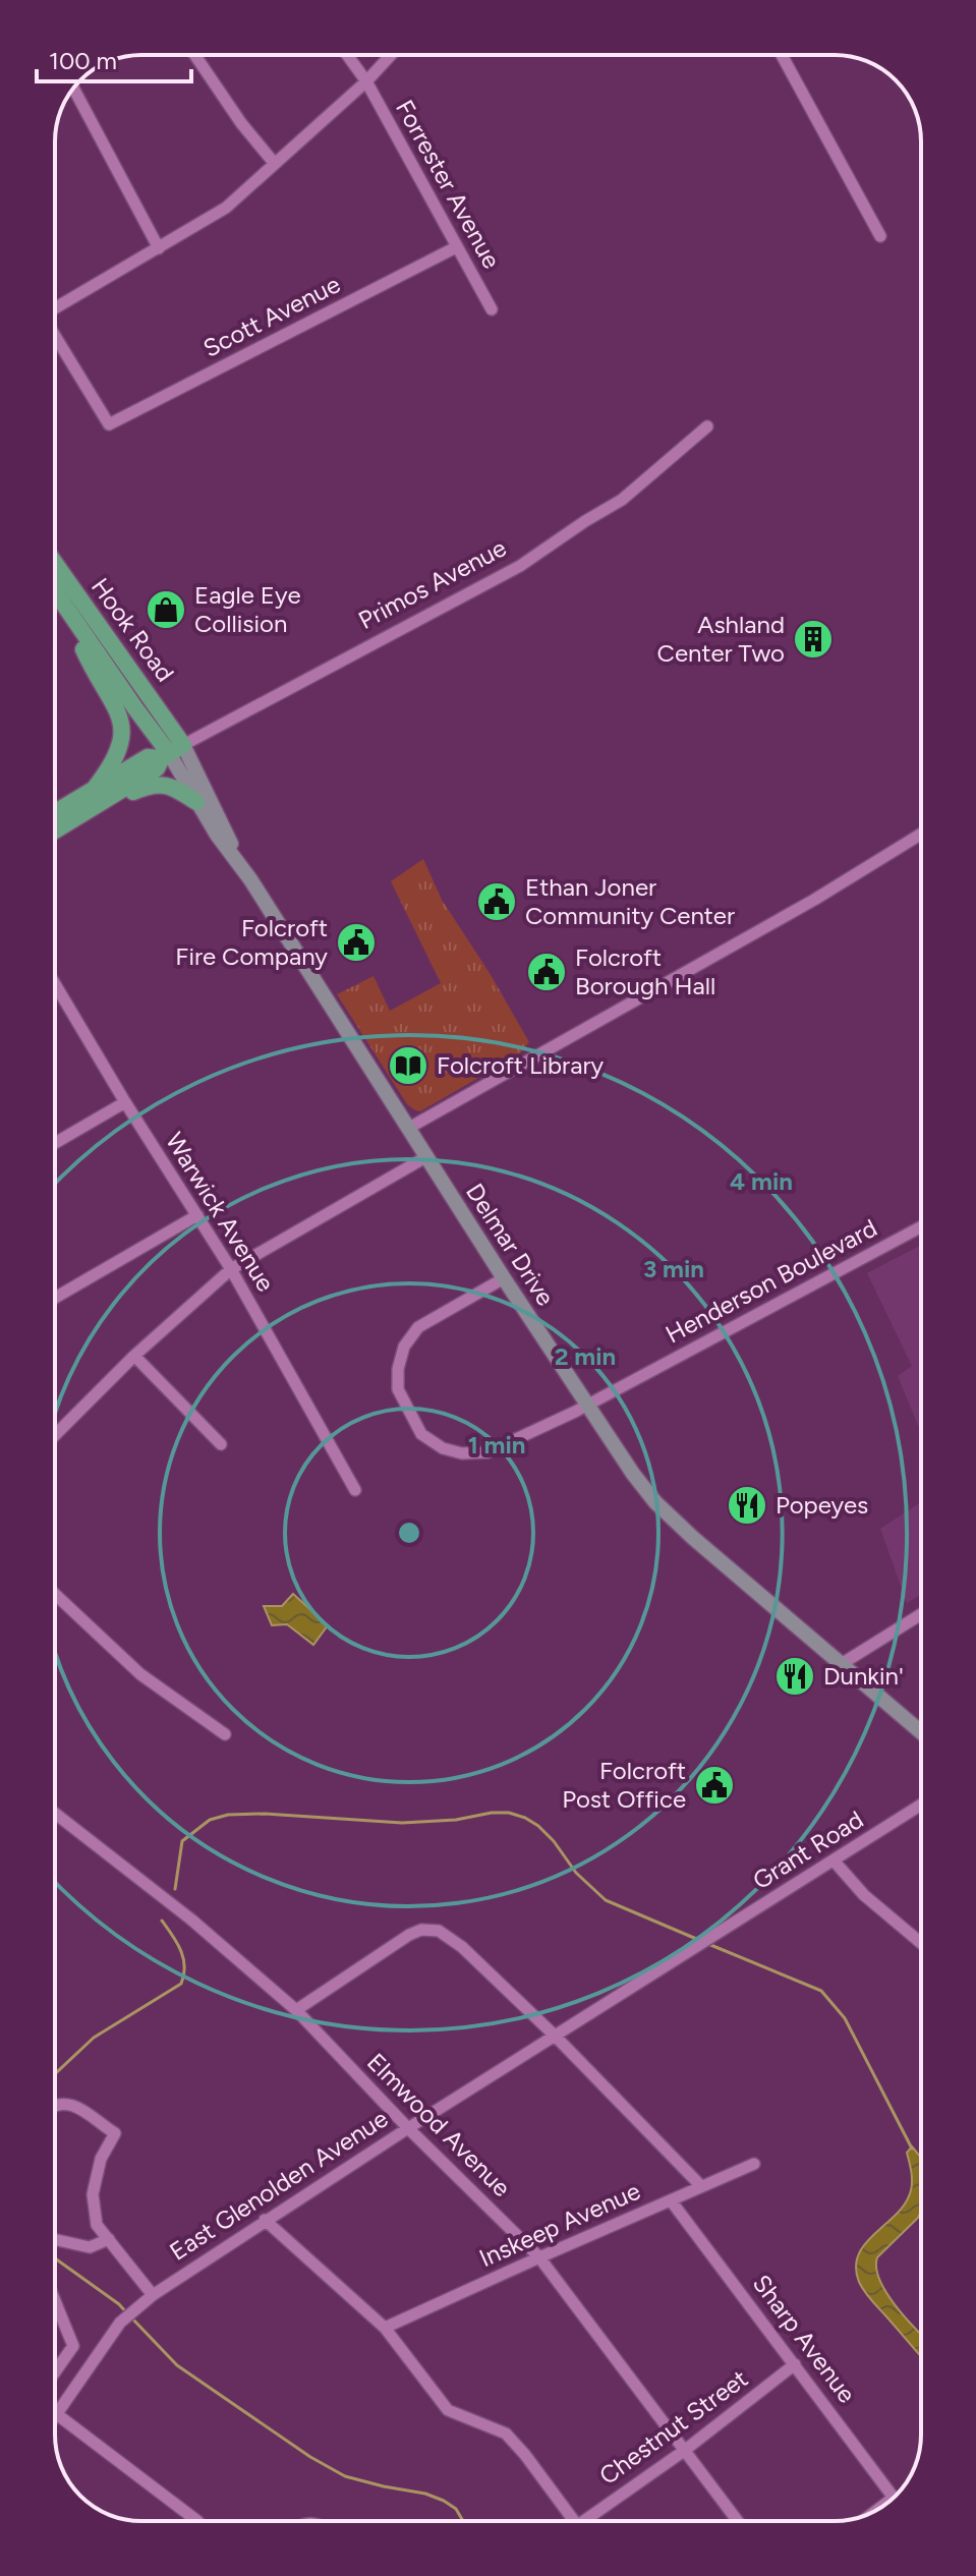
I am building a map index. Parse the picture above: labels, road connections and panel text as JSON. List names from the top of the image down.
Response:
{
  "streets": {
    "main road": ["Primos Avenue", "Hook Road"],
    "street": [
      "Forrester Avenue",
      "Scott Avenue",
      "Warwick Avenue",
      "Delmar Drive",
      "Henderson Boulevard",
      "Grant Road",
      "Elmwood Avenue",
      "East Glenolden Avenue",
      "Inskeep Avenue",
      "Sharp Avenue",
      "Chestnut Street"
    ]
  },
  "crossings": [
    ["Forrester Avenue", "Scott Avenue"],
    ["Primos Avenue", "Hook Road"],
    ["Primos Avenue", "Delmar Drive"],
    ["Hook Road", "Delmar Drive"],
    ["Delmar Drive", "Henderson Boulevard"],
    ["Grant Road", "East Glenolden Avenue"],
    ["Elmwood Avenue", "East Glenolden Avenue"],
    ["Elmwood Avenue", "Inskeep Avenue"],
    ["Elmwood Avenue", "Chestnut Street"],
    ["Inskeep Avenue", "Sharp Avenue"],
    ["Sharp Avenue", "Chestnut Street"]
  ],
  "places": {
    "shop": ["Eagle Eye Collision"],
    "building": ["Ashland Center Two"],
    "public building": [
      "Ethan Joner Community Center",
      "Folcroft Fire Company",
      "Folcroft Borough Hall",
      "Folcroft Post Office"
    ],
    "library": ["Folcroft Library"],
    "restaurant": ["Popeyes", "Dunkin'"]
  },
  "scale_bar": "100 m",
  "rings": [
    "4 min",
    "3 min",
    "2 min",
    "1 min"
  ]
}
